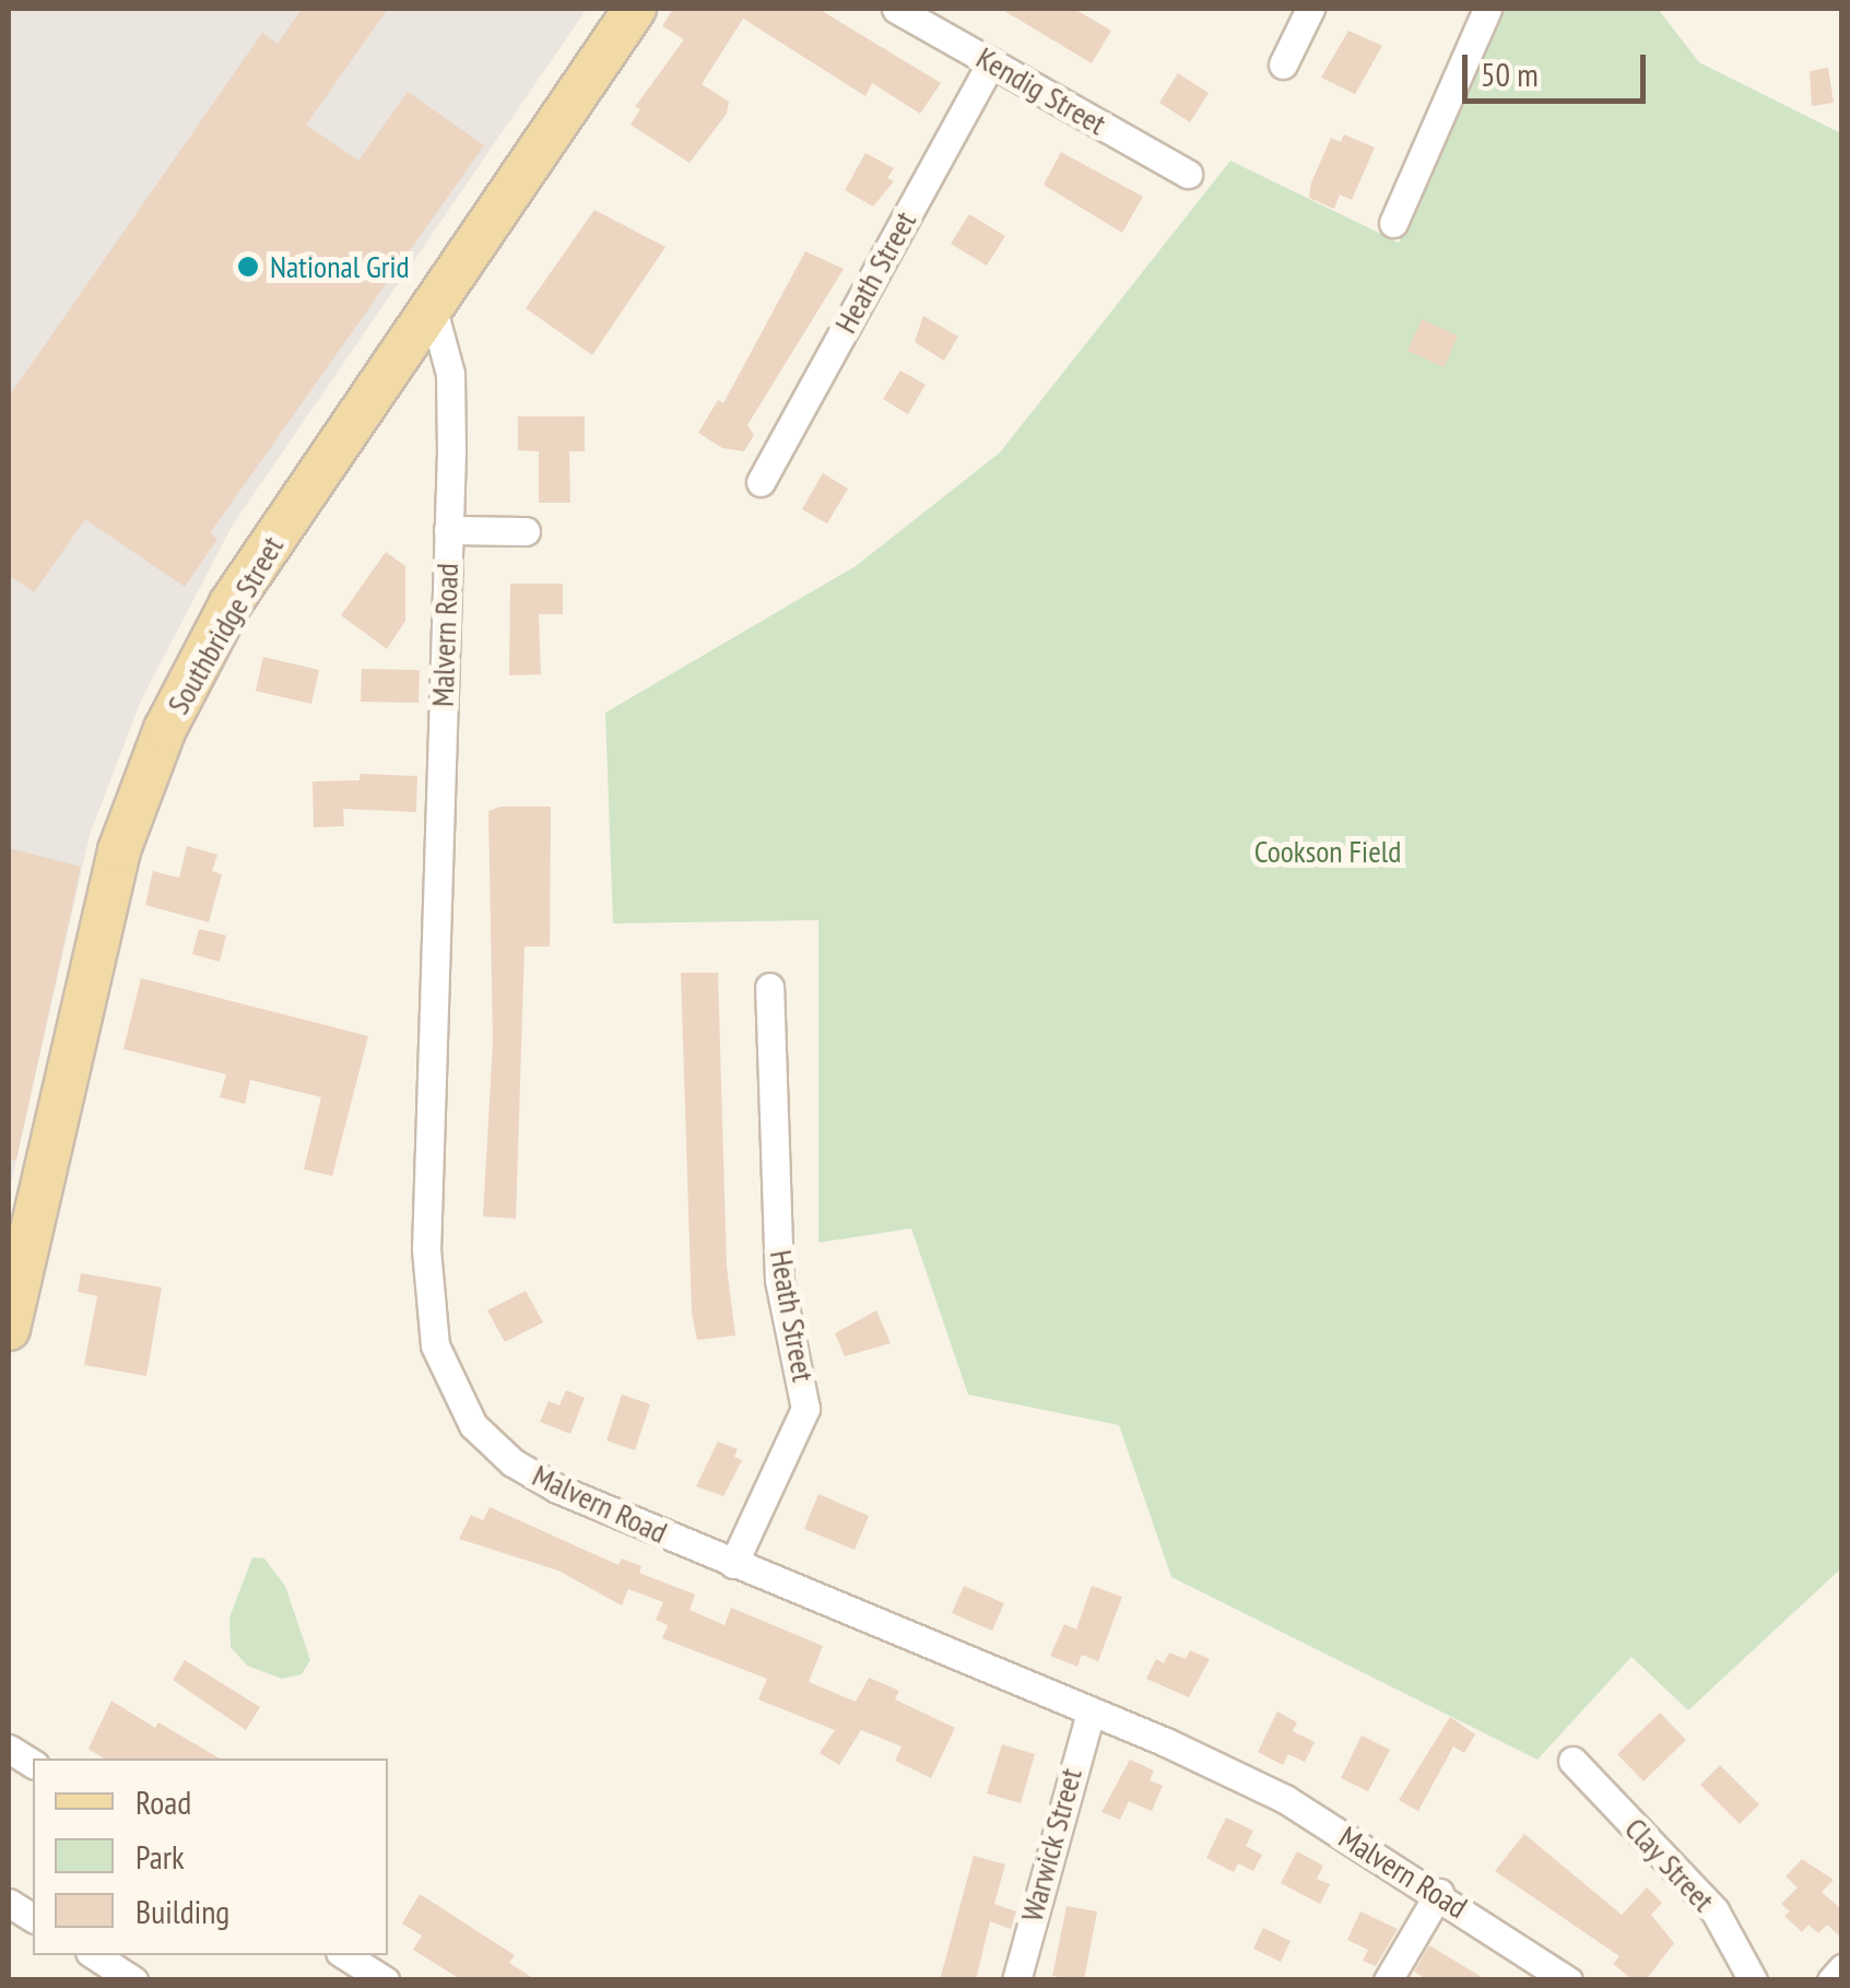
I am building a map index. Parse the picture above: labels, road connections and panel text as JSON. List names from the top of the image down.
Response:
{
  "streets": {
    "main road": ["Southbridge Street"],
    "street": [
      "Kendig Street",
      "Heath Street",
      "Malvern Road",
      "Warwick Street",
      "Clay Street"
    ]
  },
  "crossings": [
    ["Kendig Street", "Heath Street"],
    ["Heath Street", "Malvern Road"],
    ["Southbridge Street", "Malvern Road"],
    ["Malvern Road", "Warwick Street"]
  ],
  "parks": ["Cookson Field"],
  "places": ["National Grid"],
  "legend": ["Road", "Park", "Building"],
  "scale_bar": "50 m"
}
